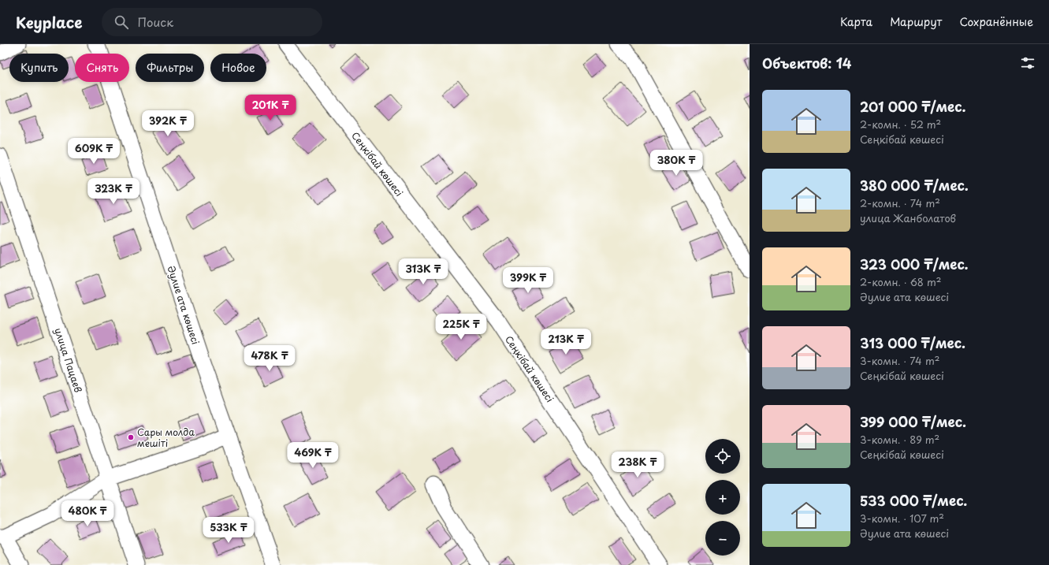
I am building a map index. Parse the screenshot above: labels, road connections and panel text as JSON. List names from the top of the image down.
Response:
{
  "streets": {
    "street": ["Сеңкібай көшесі", "Әулие ата көшесі", "улица Пацаев"]
  },
  "places": ["Сары молда мешіті"],
  "page": {
    "header": "Keyplace",
    "search": "Поиск",
    "nav": ["Карта", "Маршрут", "Сохранённые"],
    "heading": "Объектов: 14",
    "chip": [
      "Купить",
      "Снять",
      "Фильтры",
      "Новое"
    ],
    "list": [
      {
        "name": "201 000 ₸/мес.",
        "note": "2-комн. · 52 m² · Сеңкібай көшесі"
      },
      {
        "name": "380 000 ₸/мес.",
        "note": "2-комн. · 74 m² · улица Жанболатов"
      },
      {
        "name": "323 000 ₸/мес.",
        "note": "2-комн. · 68 m² · Әулие ата көшесі"
      },
      {
        "name": "313 000 ₸/мес.",
        "note": "3-комн. · 74 m² · Сеңкібай көшесі"
      },
      {
        "name": "399 000 ₸/мес.",
        "note": "3-комн. · 89 m² · Сеңкібай көшесі"
      },
      {
        "name": "533 000 ₸/мес.",
        "note": "3-комн. · 107 m² · Әулие ата көшесі"
      }
    ],
    "price": [
      "201K ₸",
      "392K ₸",
      "609K ₸",
      "380K ₸",
      "323K ₸",
      "313K ₸",
      "399K ₸",
      "225K ₸",
      "213K ₸",
      "478K ₸",
      "469K ₸",
      "238K ₸",
      "480K ₸",
      "533K ₸"
    ],
    "map_buttons": ["+", "−"]
  }
}
